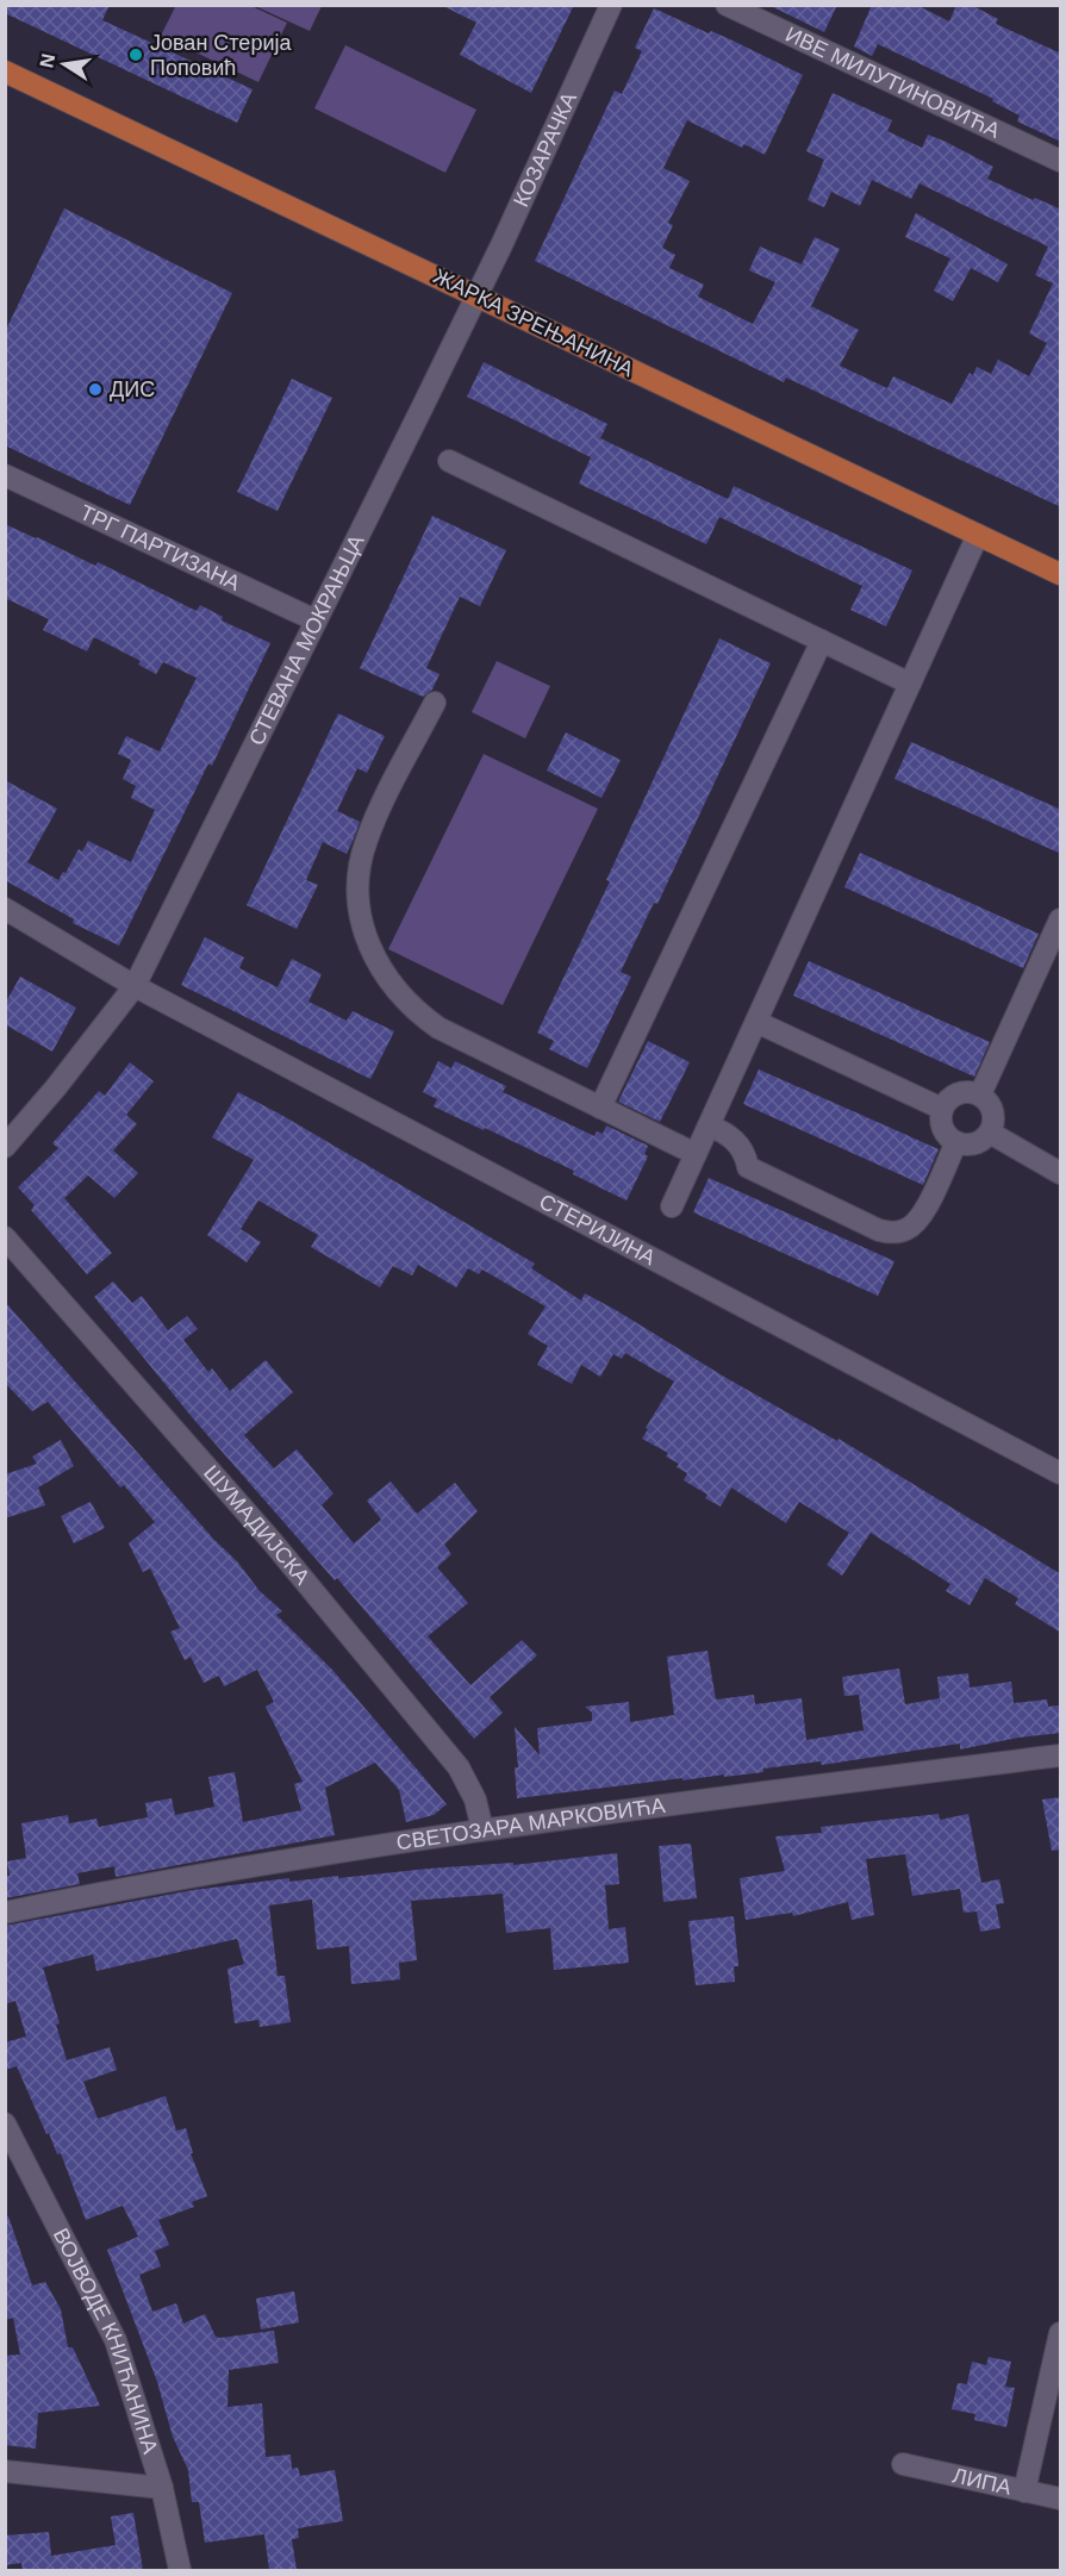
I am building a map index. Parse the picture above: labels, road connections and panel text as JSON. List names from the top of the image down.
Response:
{
  "streets": {
    "main road": ["ЖАРКА ЗРЕЊАНИНА"],
    "street": [
      "ИВЕ МИЛУТИНОВИЋА",
      "КОЗАРАЧКА",
      "ТРГ ПАРТИЗАНА",
      "СТЕВАНА МОКРАЊЦА",
      "СТЕРИЈИНА",
      "ШУМАДИЈСКА",
      "СВЕТОЗАРА МАРКОВИЋА",
      "ВОЈВОДЕ КНИЋАНИНА",
      "ЛИПА"
    ]
  },
  "crossings": [
    ["КОЗАРАЧКА", "ЖАРКА ЗРЕЊАНИНА"],
    ["КОЗАРАЧКА", "СТЕВАНА МОКРАЊЦА"],
    ["ЖАРКА ЗРЕЊАНИНА", "СТЕВАНА МОКРАЊЦА"],
    ["ТРГ ПАРТИЗАНА", "СТЕВАНА МОКРАЊЦА"],
    ["СТЕВАНА МОКРАЊЦА", "СТЕРИЈИНА"],
    ["ШУМАДИЈСКА", "СВЕТОЗАРА МАРКОВИЋА"]
  ],
  "places": ["Јован Стерија Поповић", "ДИС"],
  "north": "left"
}
